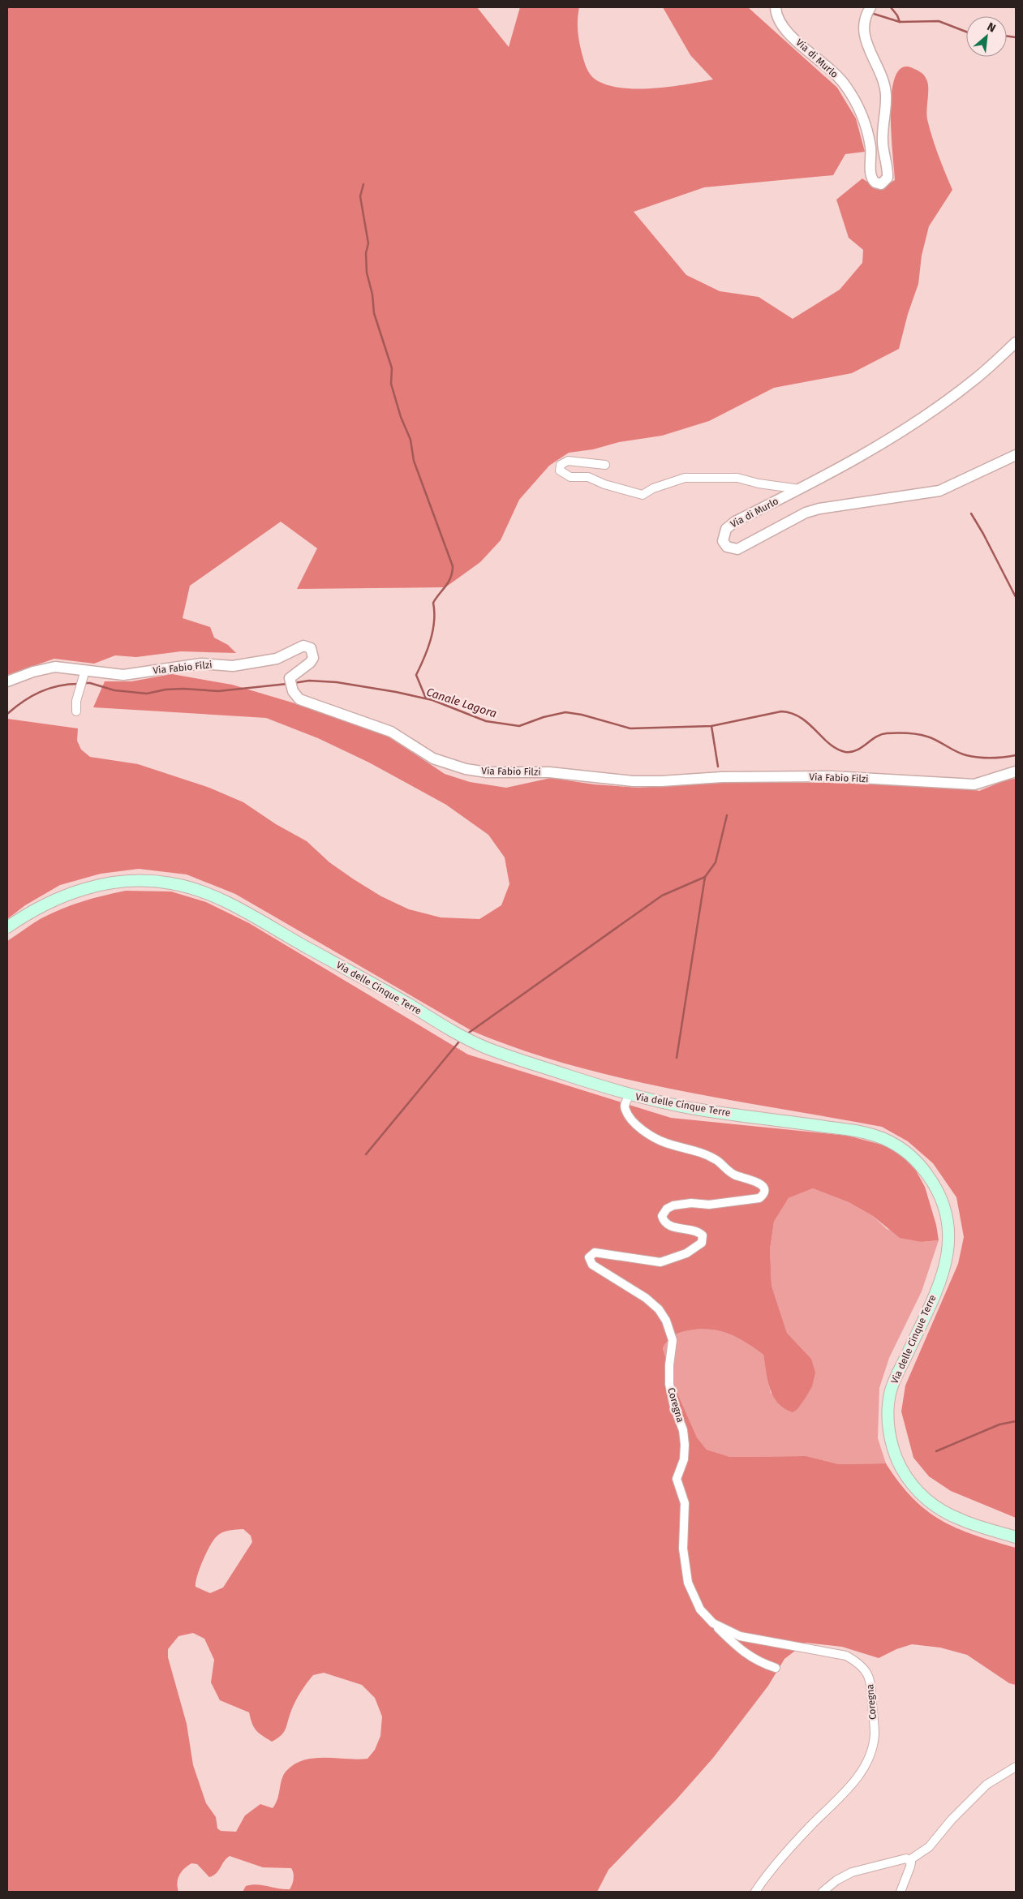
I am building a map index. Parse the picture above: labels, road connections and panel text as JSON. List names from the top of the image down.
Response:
{
  "streets": {
    "main road": ["Via delle Cinque Terre"],
    "street": ["Via di Murlo", "Via Fabio Filzi", "Coregna"]
  },
  "crossings": [
    ["Via delle Cinque Terre", "Coregna"]
  ],
  "water": ["Canale Lagora"],
  "north": "top right"
}
